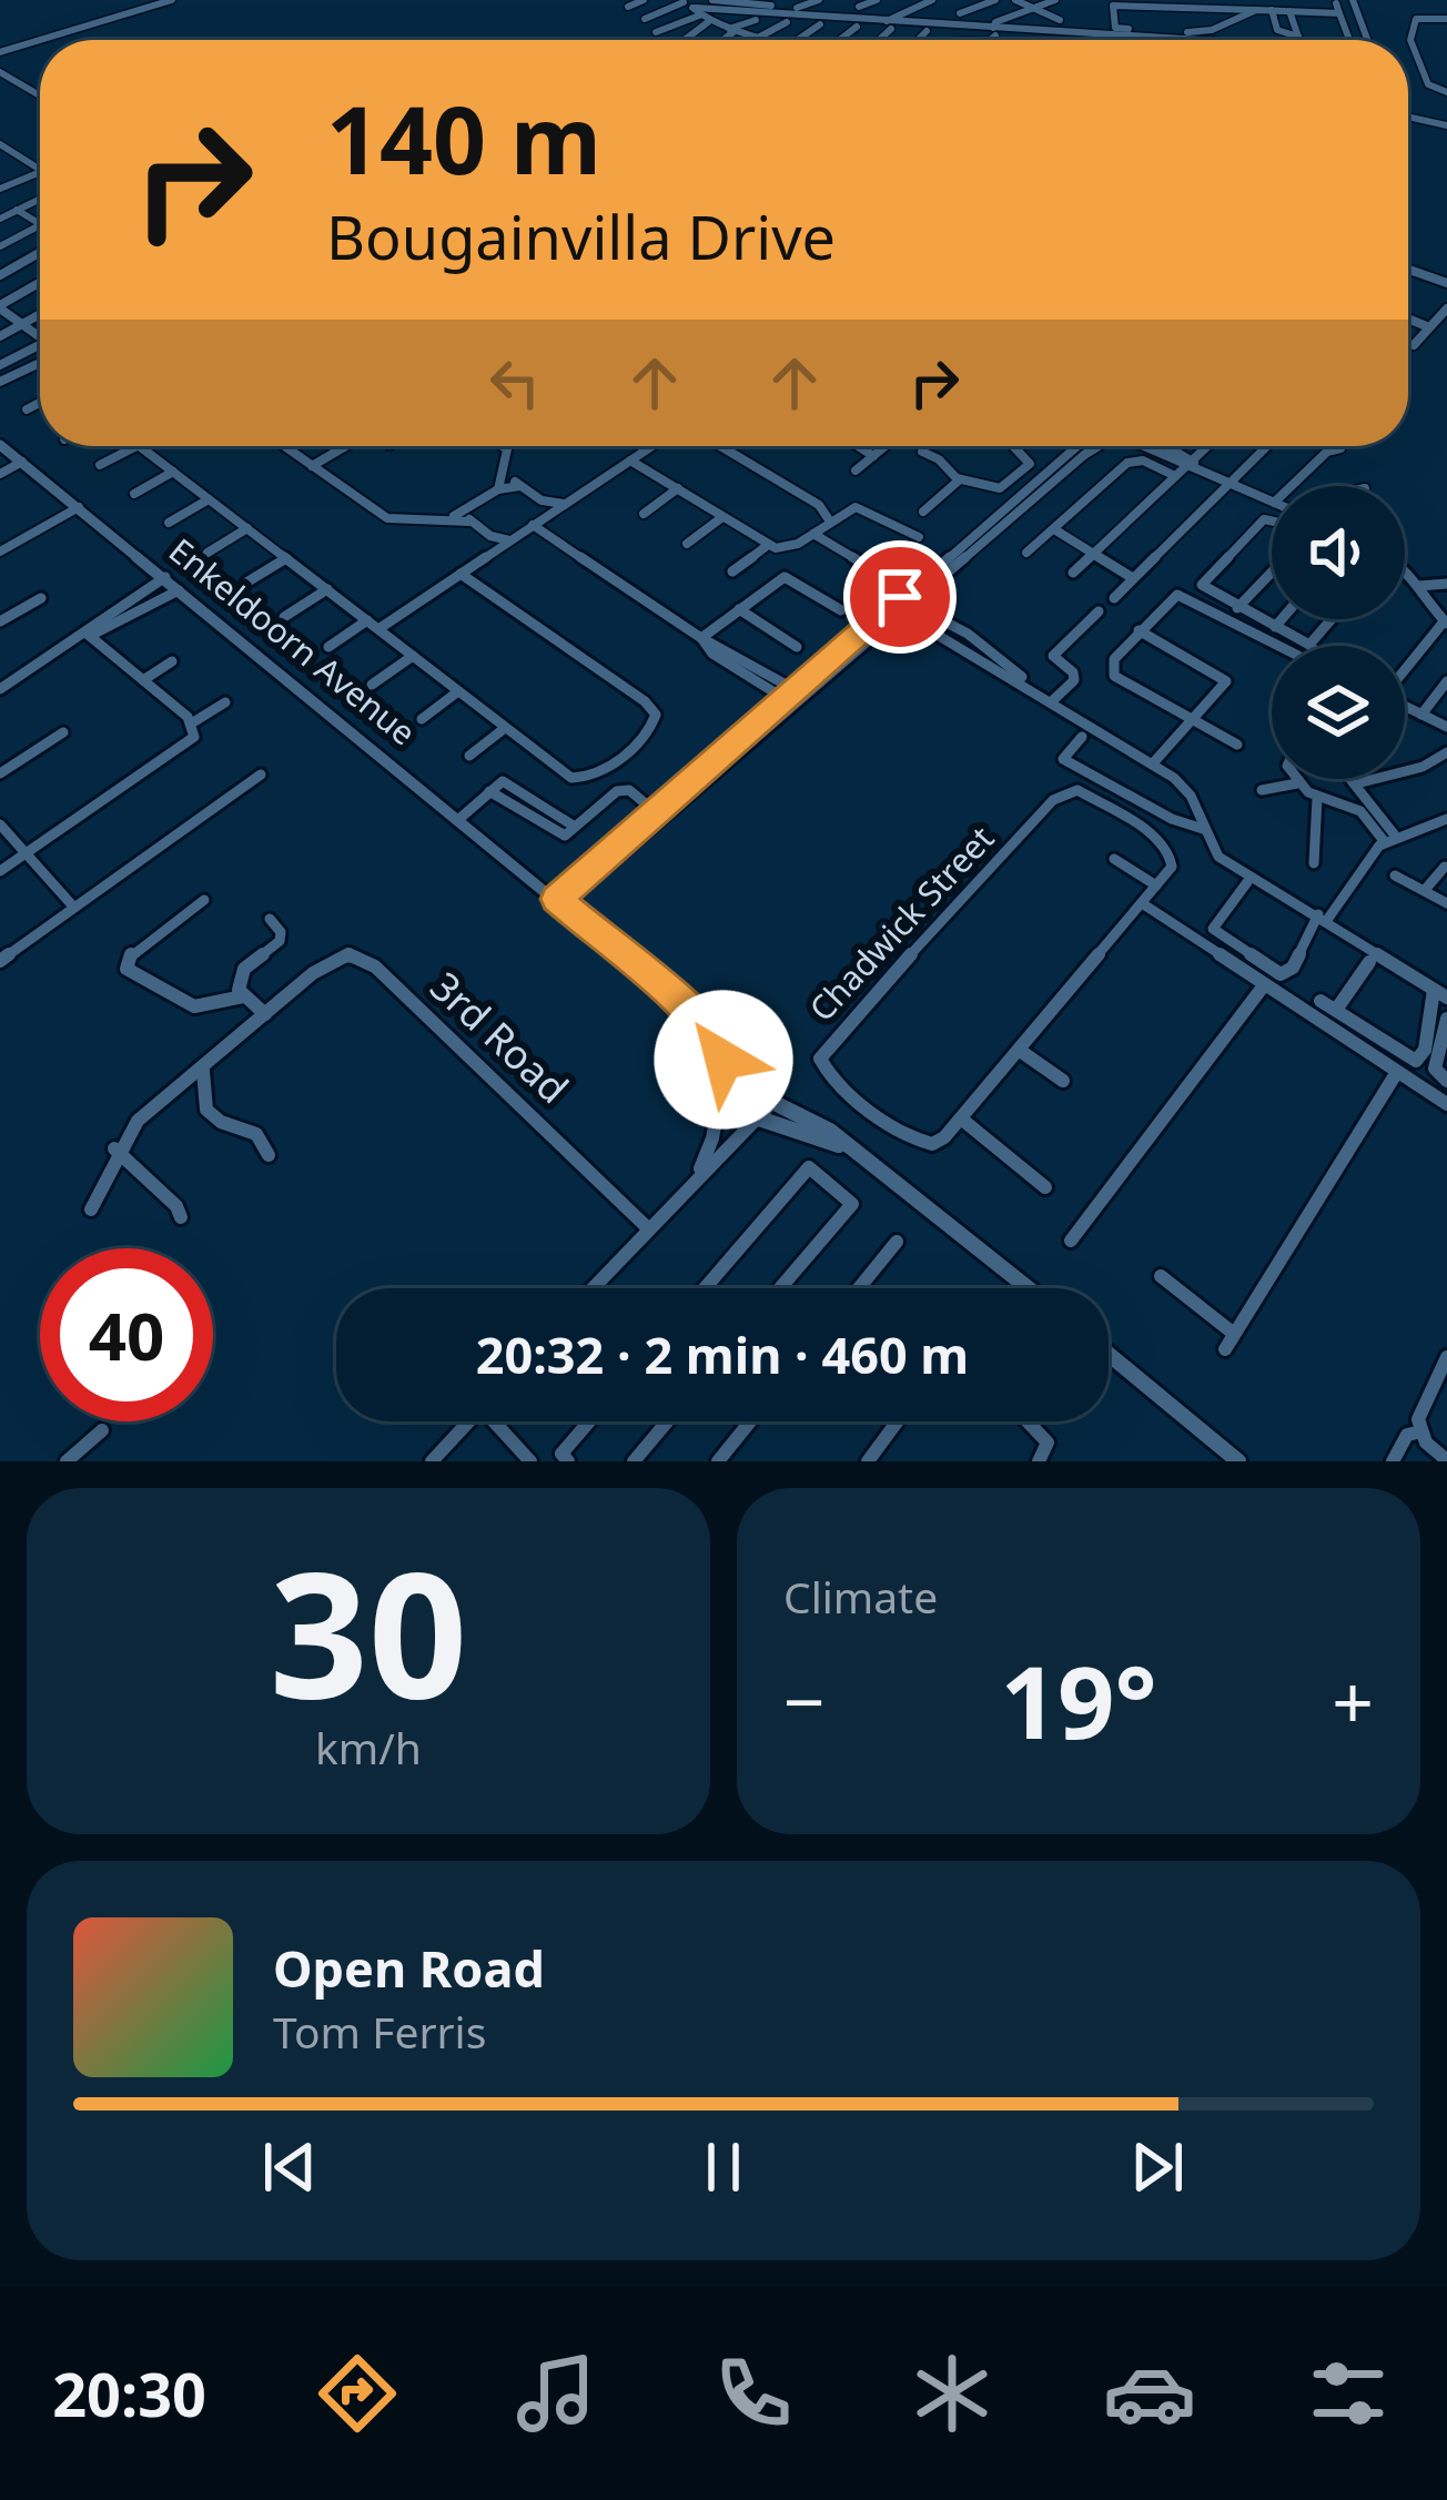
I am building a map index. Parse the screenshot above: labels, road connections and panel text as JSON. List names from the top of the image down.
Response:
{
  "streets": {
    "street": ["Enkeldoorn Avenue", "Chadwick Street", "3rd Road"]
  },
  "page": {
    "turn": ["140 m", "Bougainvilla Drive"],
    "limit": "40",
    "trip": "20:32 · 2 min · 460 m",
    "tile": [
      ["30", "km/h"],
      "Climate"
    ],
    "heat": ["−", "19°", "+"],
    "song": ["Open Road", "Tom Ferris"],
    "tabs": "20:30"
  }
}
